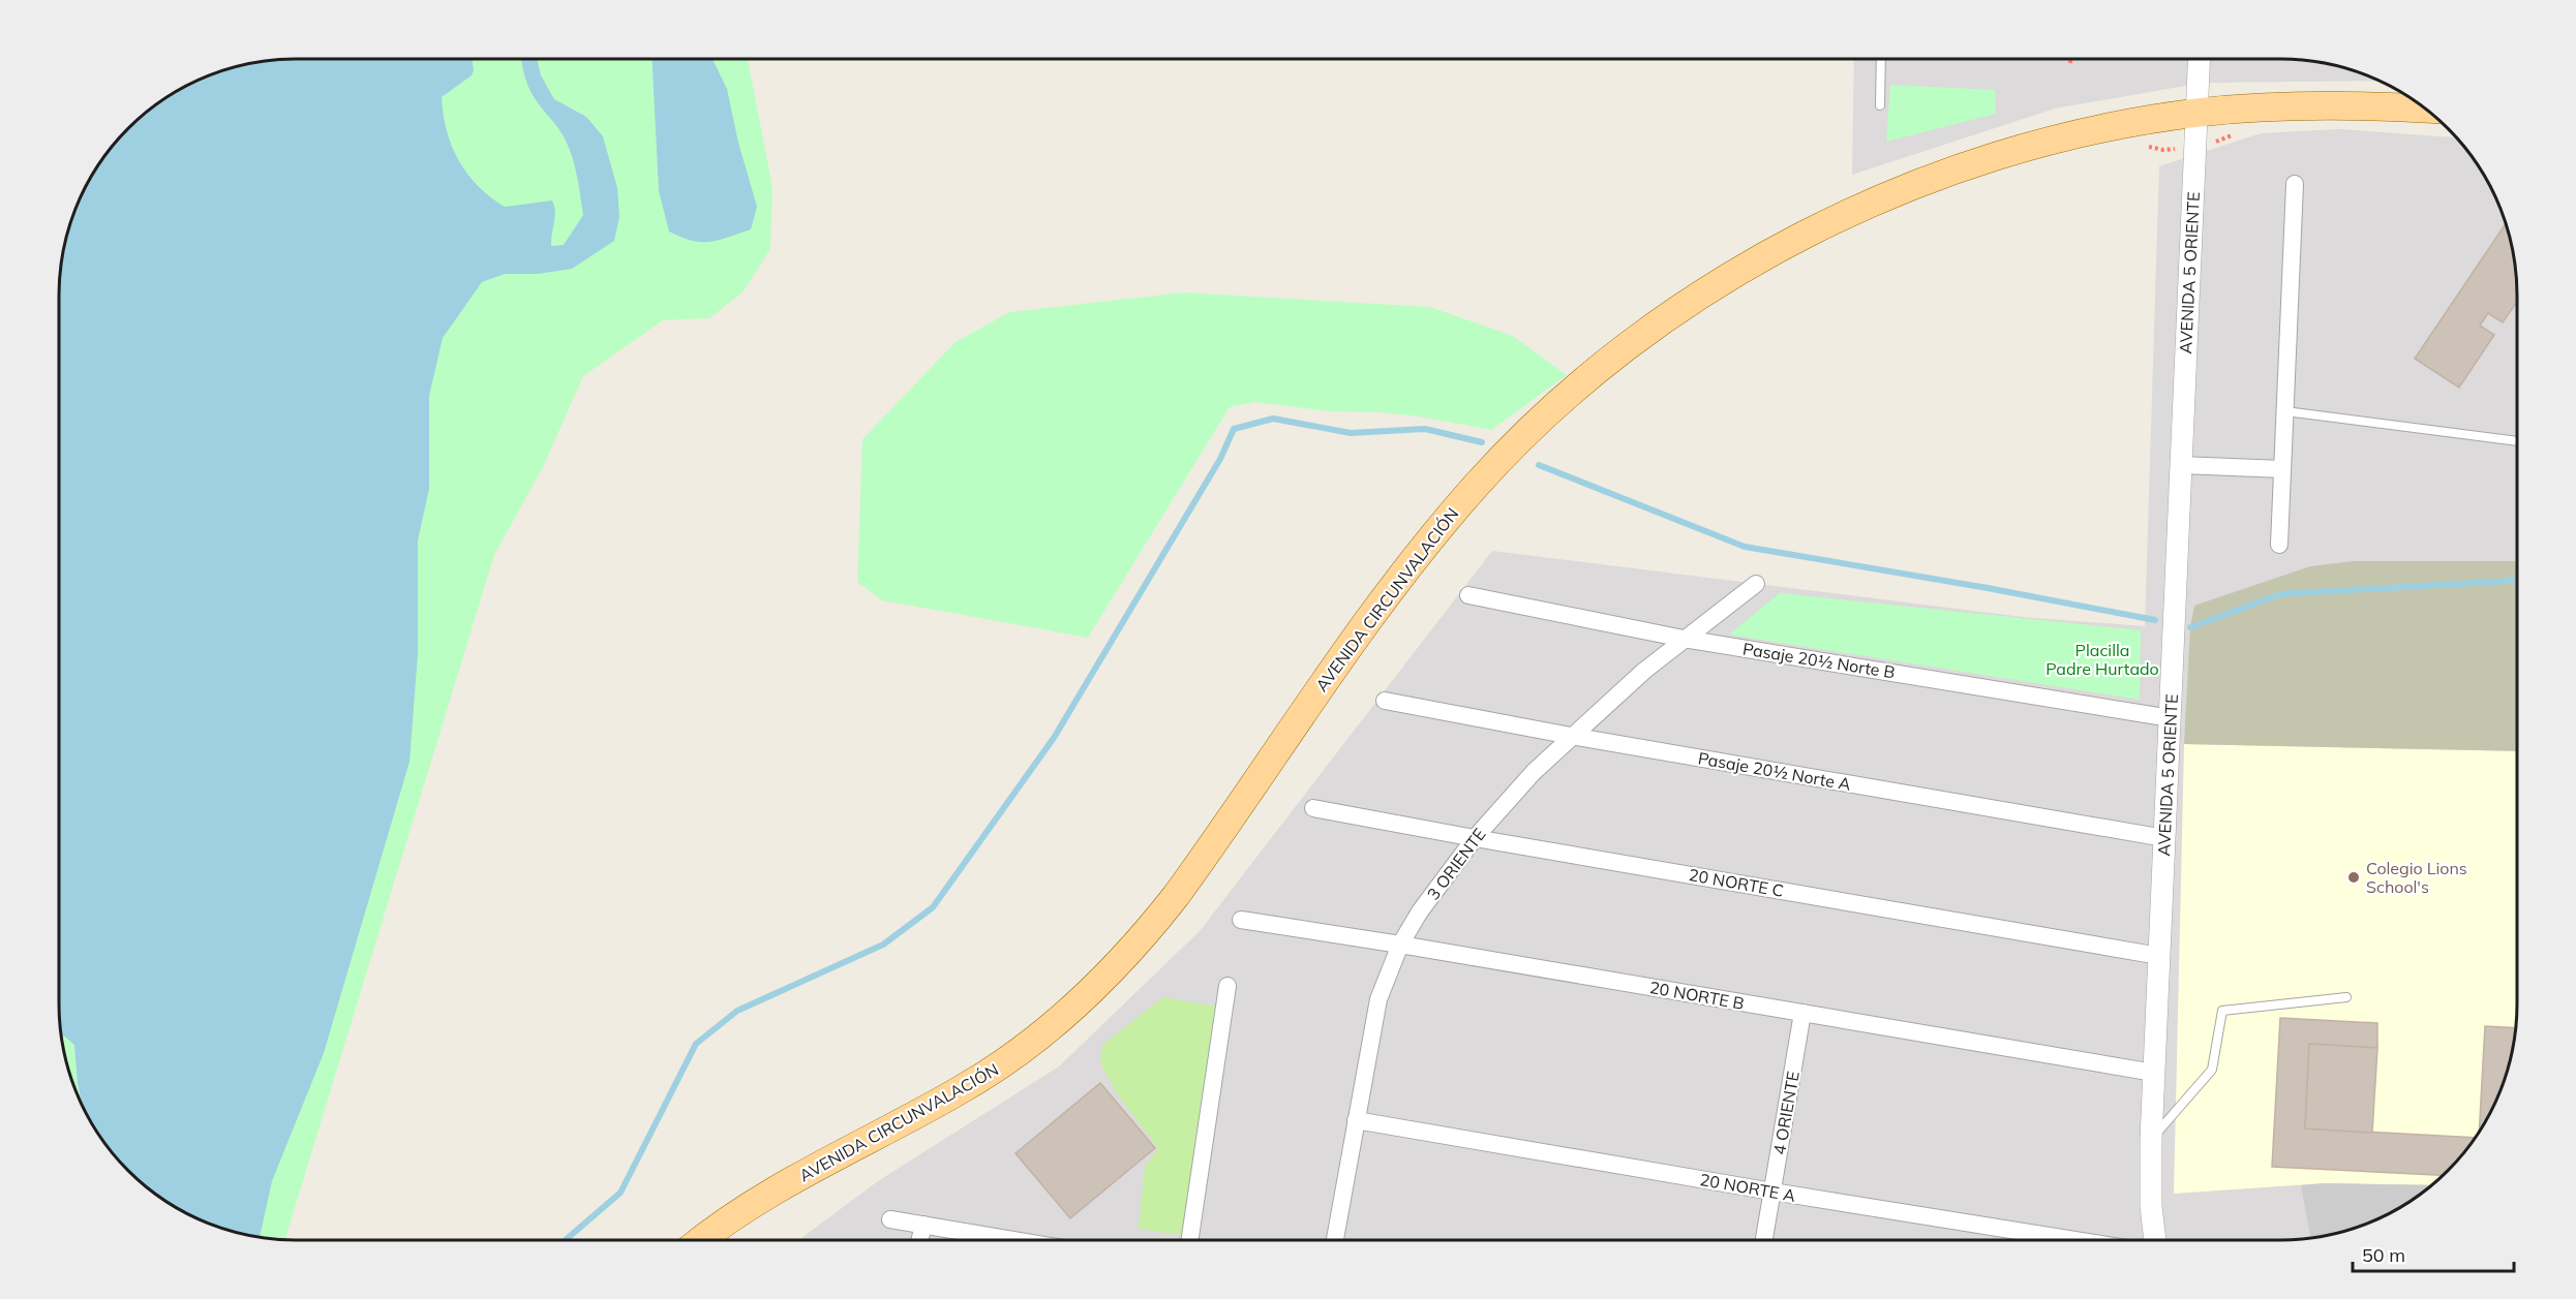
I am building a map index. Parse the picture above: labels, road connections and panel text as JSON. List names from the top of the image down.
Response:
{
  "streets": {
    "main road": ["AVENIDA CIRCUNVALACIÓN"],
    "street": [
      "AVENIDA 5 ORIENTE",
      "Pasaje 20½ Norte B",
      "Pasaje 20½ Norte A",
      "3 ORIENTE",
      "20 NORTE C",
      "20 NORTE B",
      "4 ORIENTE",
      "20 NORTE A"
    ]
  },
  "crossings": [
    ["AVENIDA 5 ORIENTE", "AVENIDA CIRCUNVALACIÓN"],
    ["AVENIDA 5 ORIENTE", "Pasaje 20½ Norte B"],
    ["AVENIDA 5 ORIENTE", "Pasaje 20½ Norte A"],
    ["AVENIDA 5 ORIENTE", "20 NORTE C"],
    ["AVENIDA 5 ORIENTE", "20 NORTE B"],
    ["Pasaje 20½ Norte B", "3 ORIENTE"],
    ["Pasaje 20½ Norte A", "3 ORIENTE"],
    ["3 ORIENTE", "20 NORTE C"],
    ["3 ORIENTE", "20 NORTE B"],
    ["3 ORIENTE", "20 NORTE A"],
    ["20 NORTE B", "4 ORIENTE"],
    ["4 ORIENTE", "20 NORTE A"]
  ],
  "parks": ["Placilla Padre Hurtado"],
  "places": ["Colegio Lions School's"],
  "scale_bar": "50 m"
}
